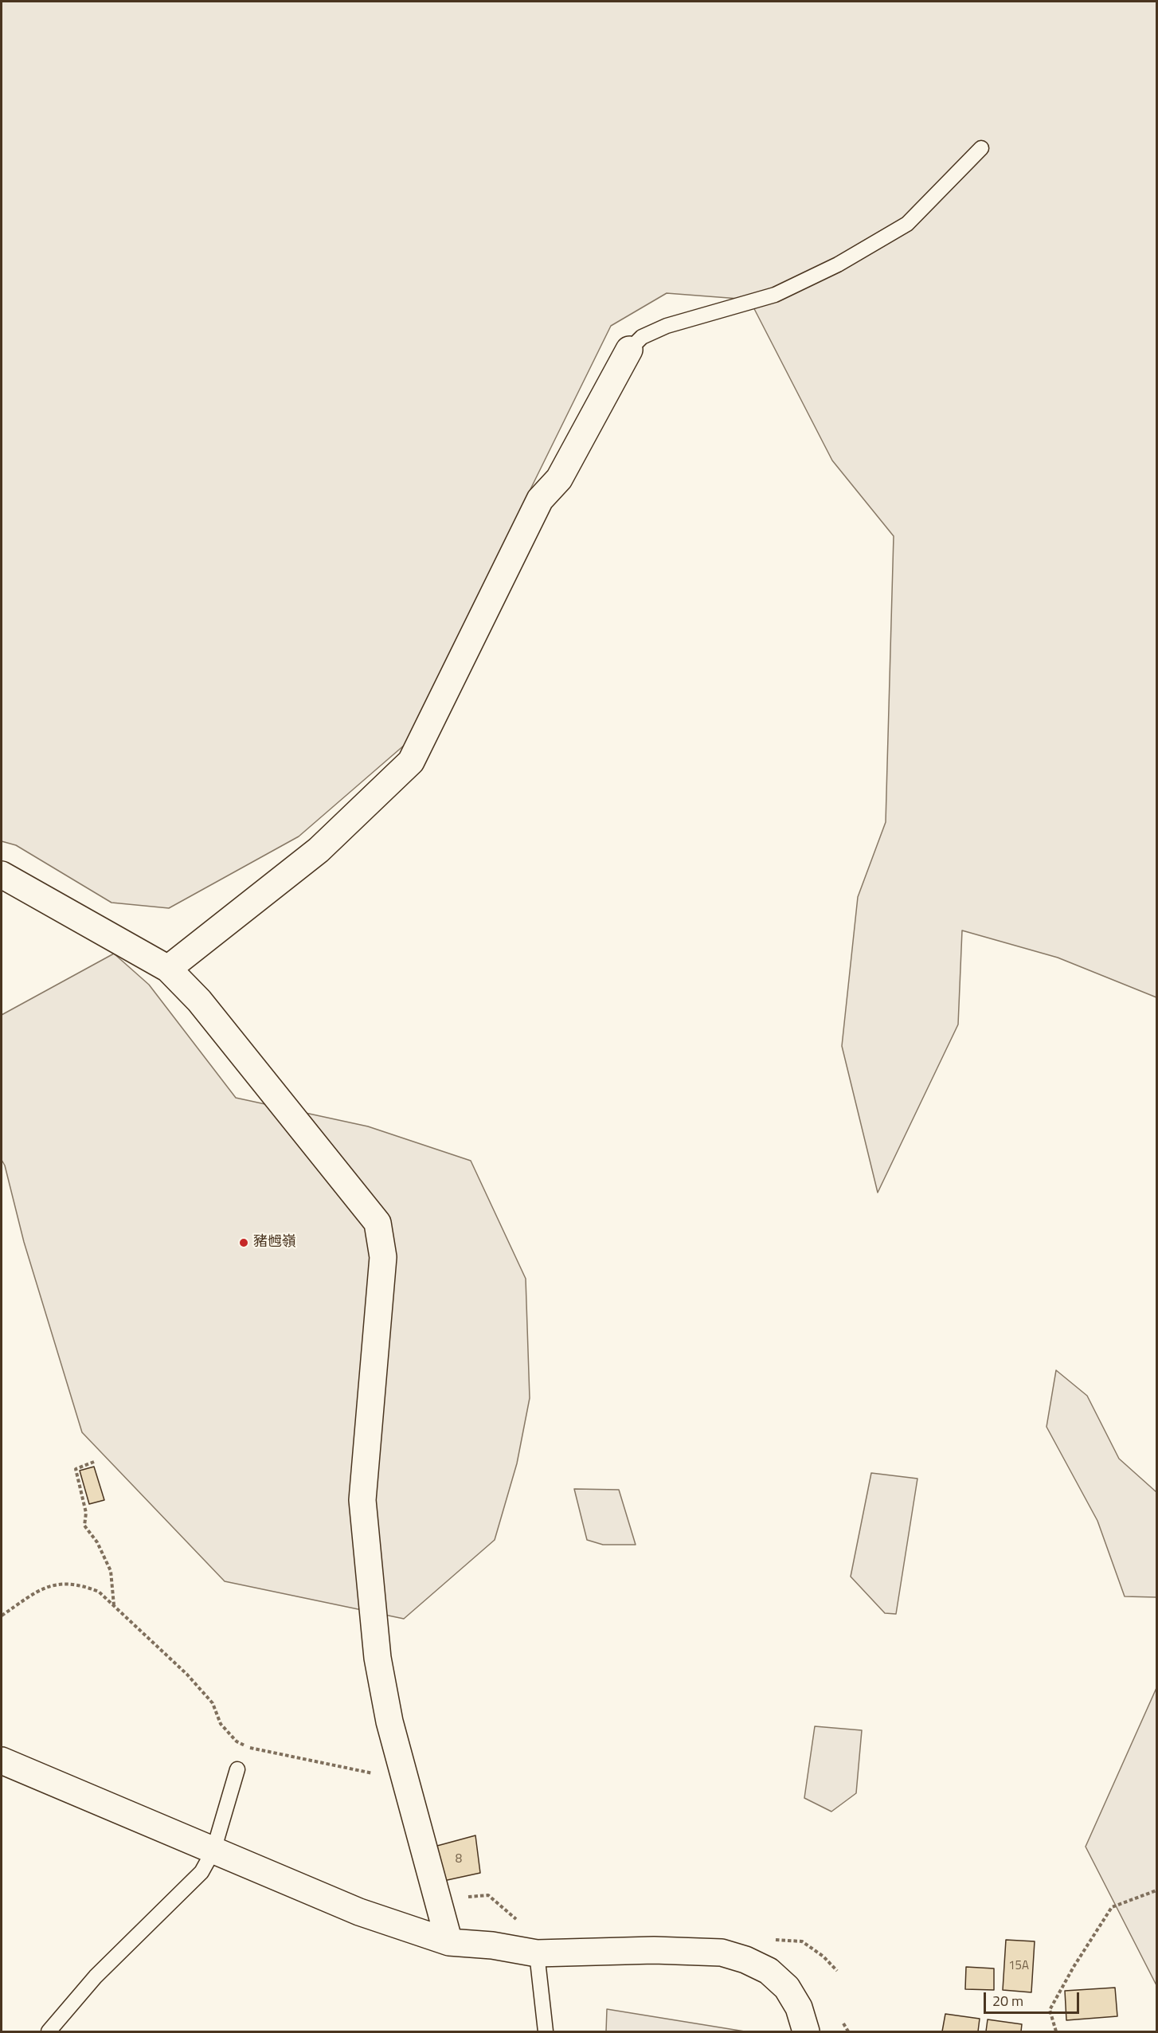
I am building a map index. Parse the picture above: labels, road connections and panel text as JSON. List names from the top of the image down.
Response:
{
  "places": ["豬乸嶺"],
  "house_numbers": ["8", "15A"],
  "scale_bar": "20 m"
}
